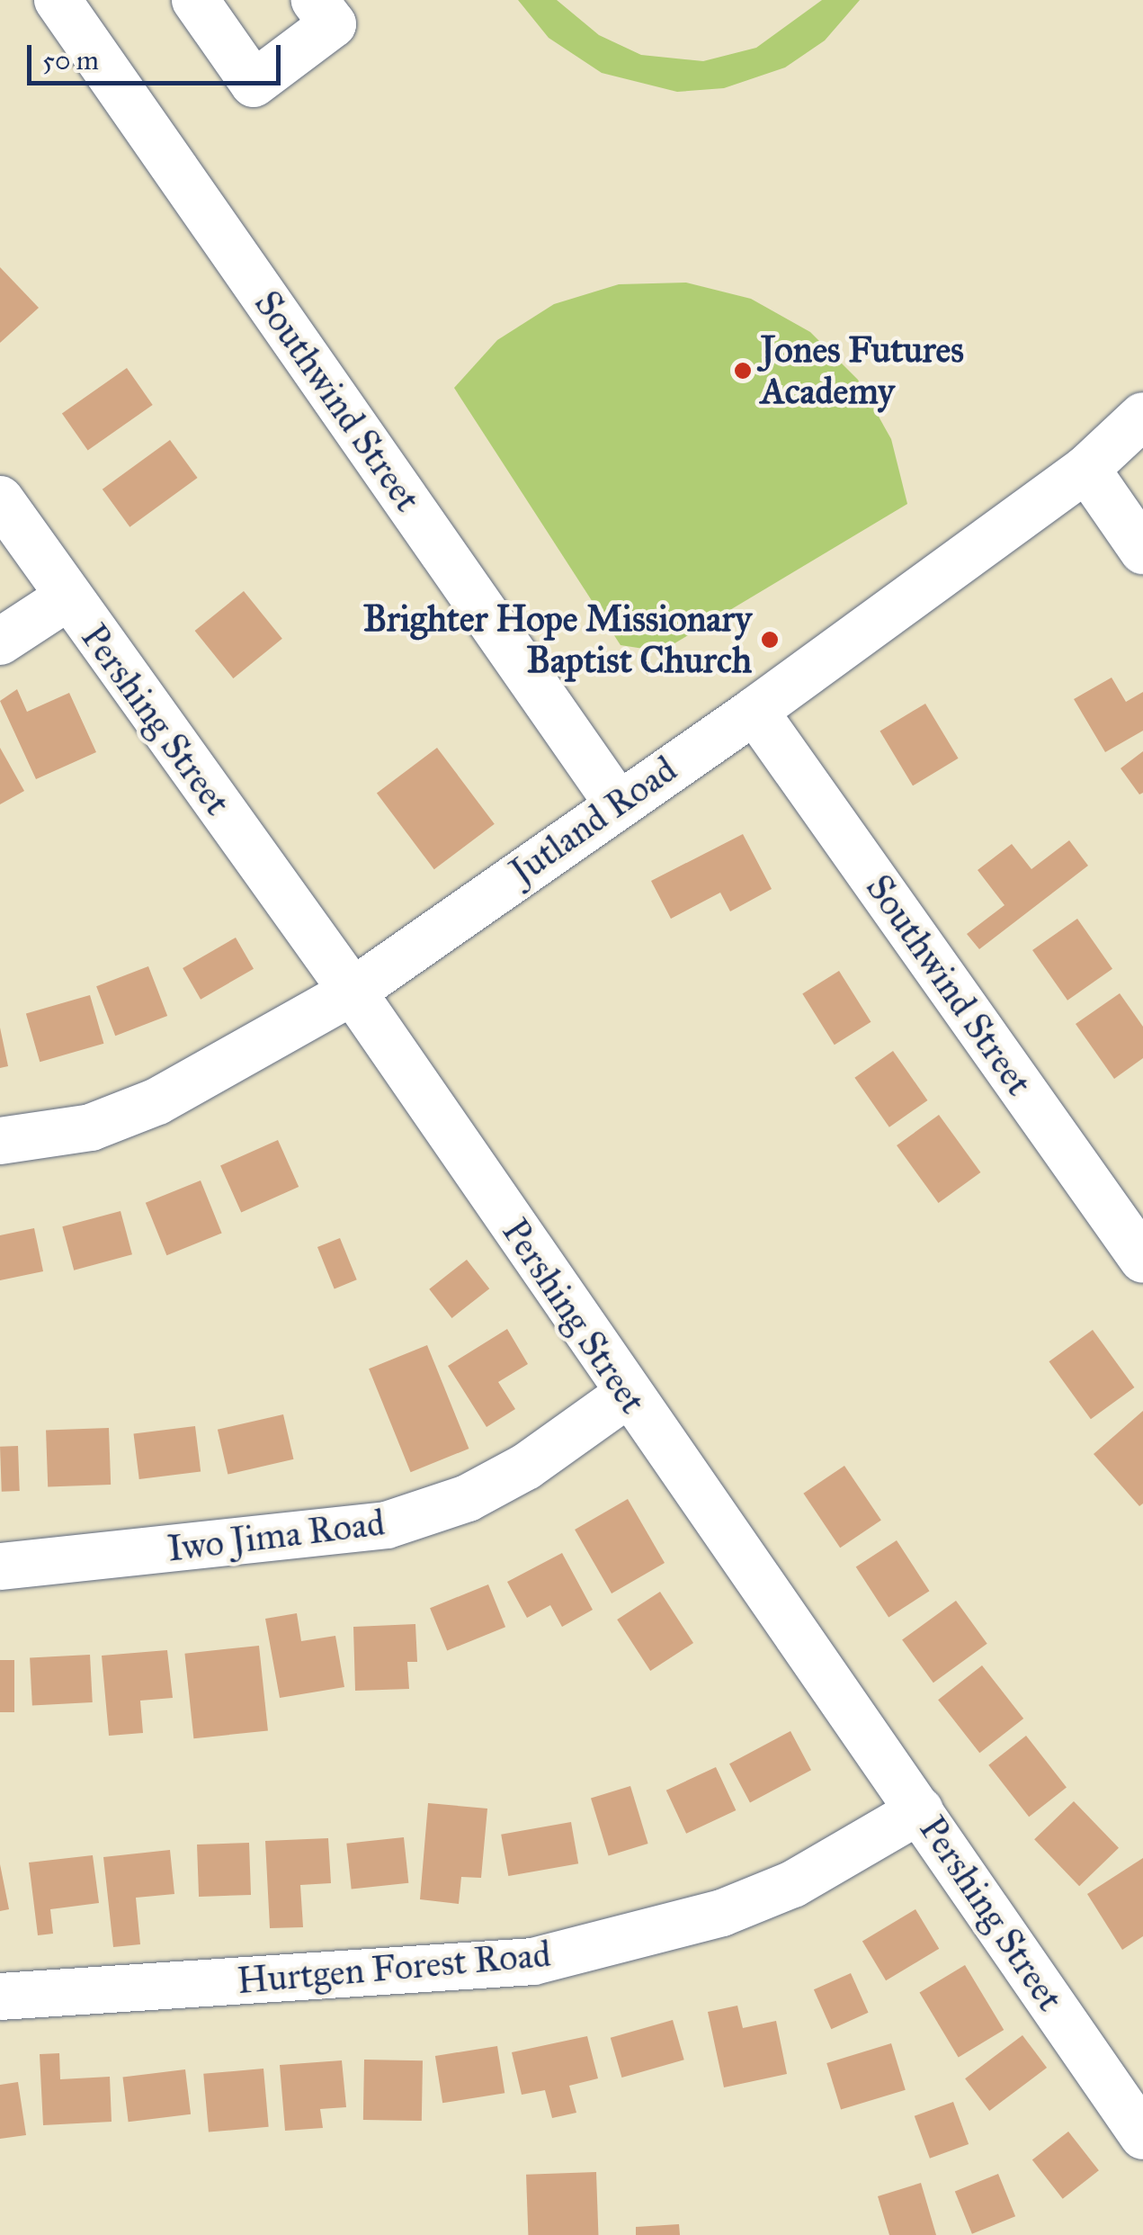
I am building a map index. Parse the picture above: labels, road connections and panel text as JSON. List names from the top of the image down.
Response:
{
  "streets": {
    "street": [
      "Southwind Street",
      "Pershing Street",
      "Jutland Road",
      "Iwo Jima Road",
      "Hurtgen Forest Road"
    ]
  },
  "crossings": [
    ["Southwind Street", "Jutland Road"],
    ["Pershing Street", "Jutland Road"],
    ["Pershing Street", "Iwo Jima Road"],
    ["Pershing Street", "Hurtgen Forest Road"]
  ],
  "places": ["Jones Futures Academy", "Brighter Hope Missionary Baptist Church"],
  "scale_bar": "50 m"
}
